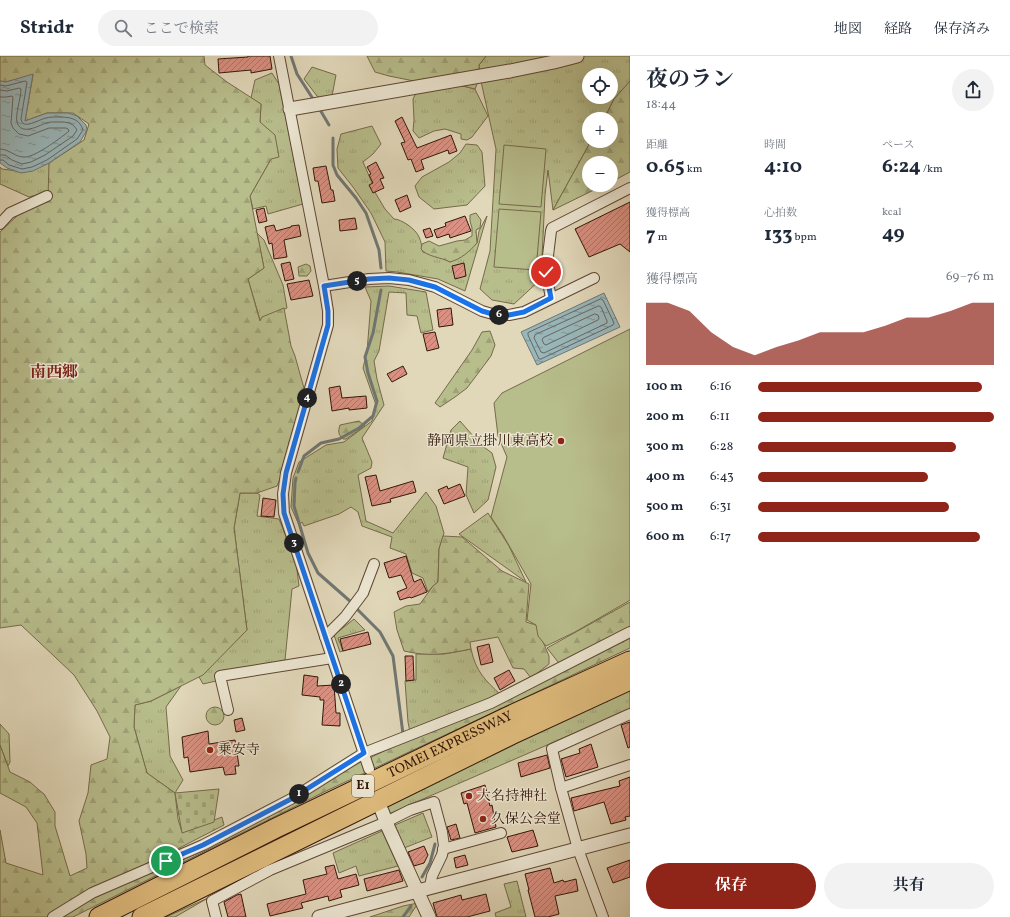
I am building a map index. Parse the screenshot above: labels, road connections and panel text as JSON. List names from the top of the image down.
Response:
{
  "streets": {
    "highway": ["TOMEI EXPRESSWAY", "E1"]
  },
  "districts": ["南西郷"],
  "places": [
    "静岡県立掛川東高校",
    "乗安寺",
    "大名持神社",
    "久保公会堂"
  ],
  "page": {
    "header": "Stridr",
    "search": "ここで検索",
    "nav": ["地図", "経路", "保存済み"],
    "heading": ["夜のラン", "18:44"],
    "map_buttons": ["+", "−"],
    "stats": [
      ["距離", "0.65 km"],
      ["時間", "4:10"],
      ["ペース", "6:24 /km"],
      ["獲得標高", "7 m"],
      ["心拍数", "133 bpm"],
      ["kcal", "49"]
    ],
    "chart": ["獲得標高", "69–76 m"],
    "pins": [
      "5",
      "6",
      "4",
      "3",
      "2",
      "1"
    ],
    "list": [
      {
        "name": "100 m",
        "note": "6:16"
      },
      {
        "name": "200 m",
        "note": "6:11"
      },
      {
        "name": "300 m",
        "note": "6:28"
      },
      {
        "name": "400 m",
        "note": "6:43"
      },
      {
        "name": "500 m",
        "note": "6:31"
      },
      {
        "name": "600 m",
        "note": "6:17"
      }
    ],
    "buttons": ["保存", "共有"]
  }
}
